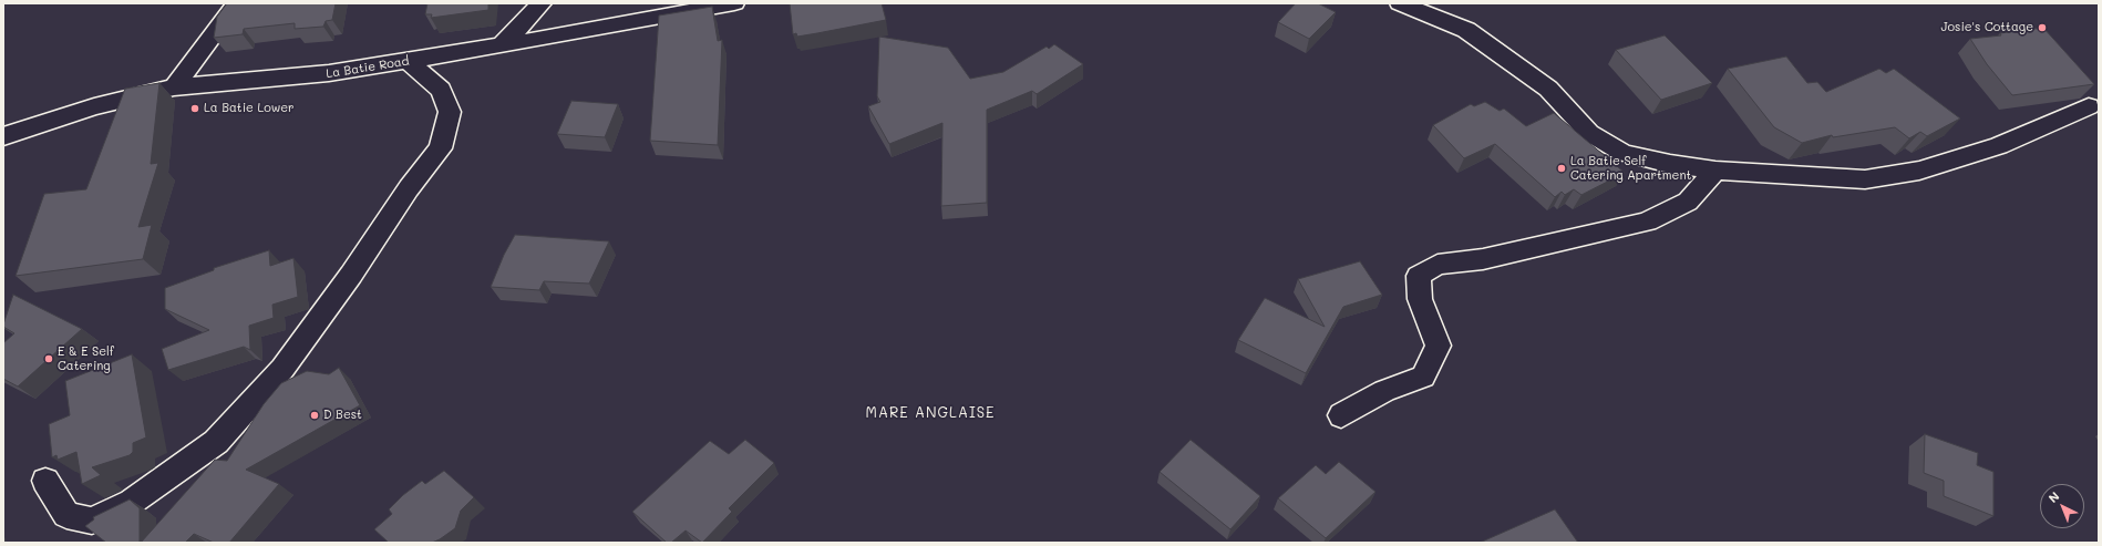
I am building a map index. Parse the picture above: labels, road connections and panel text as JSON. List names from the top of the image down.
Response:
{
  "streets": {
    "street": ["La Batie Road"]
  },
  "districts": ["MARE ANGLAISE"],
  "places": [
    "Josie's Cottage",
    "La Batie Lower",
    "La Batie Self Catering Apartment",
    "E & E Self Catering",
    "D Best"
  ],
  "north": "top left"
}
